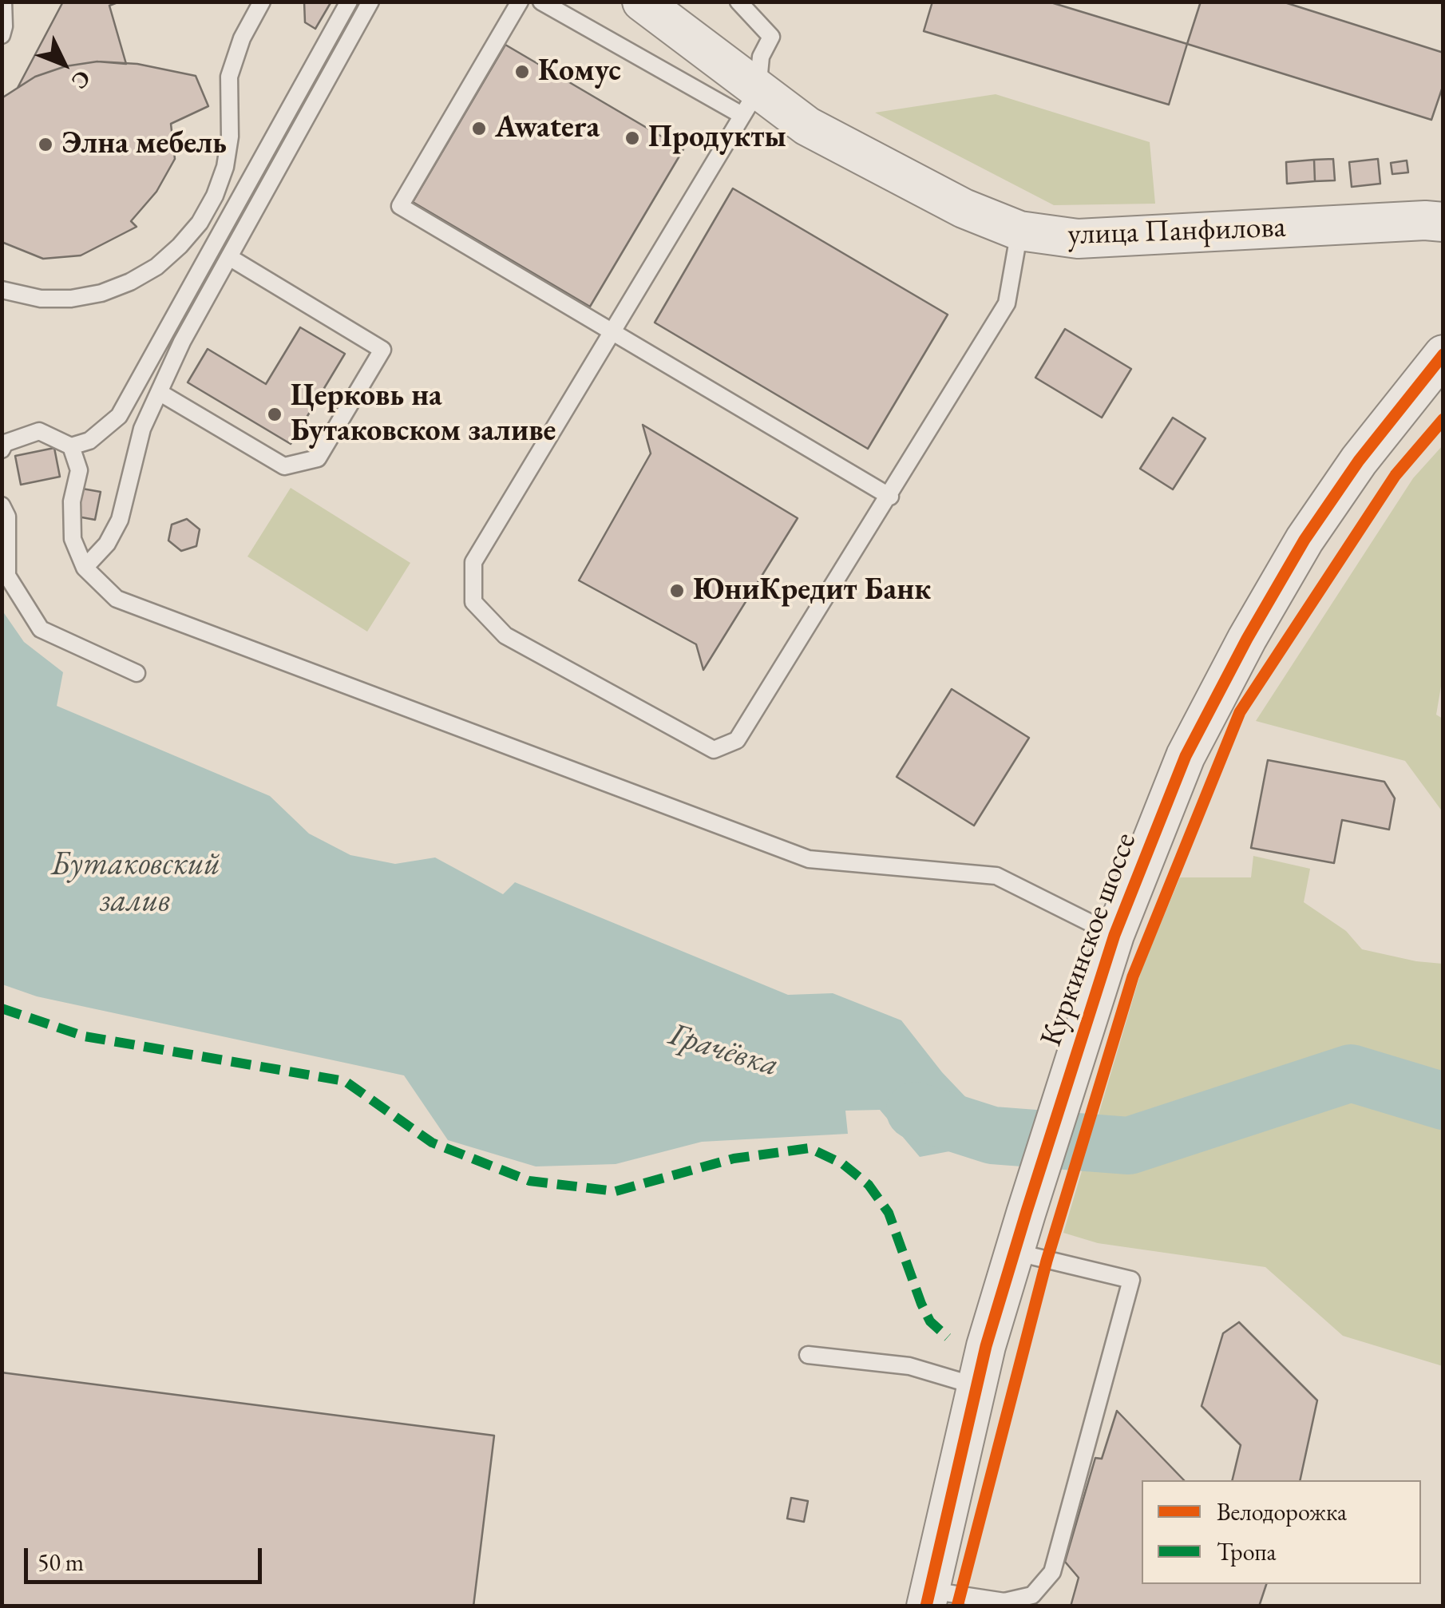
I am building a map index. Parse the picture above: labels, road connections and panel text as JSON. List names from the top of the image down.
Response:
{
  "streets": {
    "street": ["улица Панфилова", "Куркинское шоссе"]
  },
  "water": ["Бутаковский залив", "Грачёвка"],
  "places": [
    "Комус",
    "Awatera",
    "Продукты",
    "Элна мебель",
    "Церковь на Бутаковском заливе",
    "ЮниКредит Банк"
  ],
  "legend": ["Велодорожка", "Тропа"],
  "scale_bar": "50 m",
  "north": "bottom right"
}
